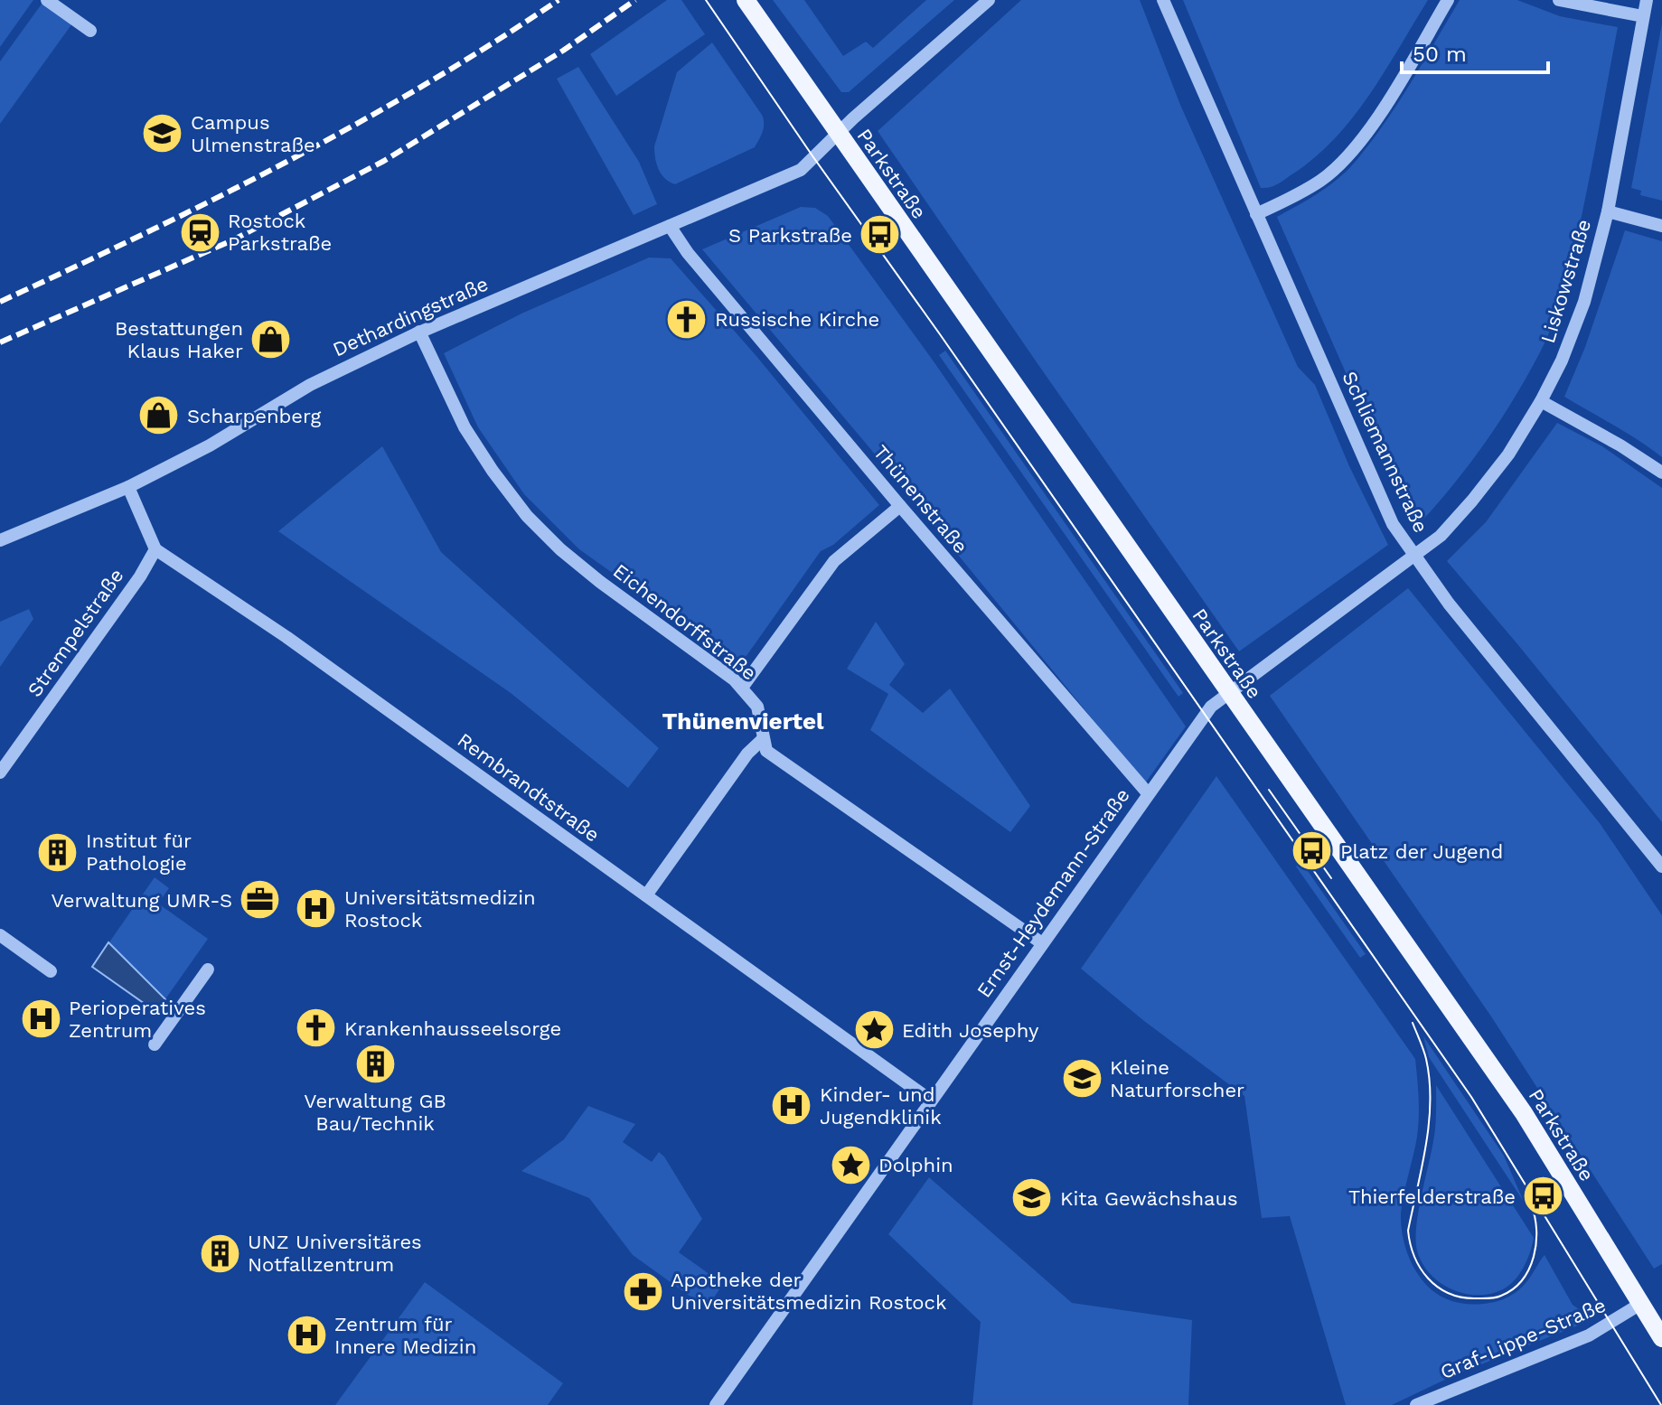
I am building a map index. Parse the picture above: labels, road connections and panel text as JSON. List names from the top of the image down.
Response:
{
  "streets": {
    "main road": ["Parkstraße"],
    "street": [
      "Liskowstraße",
      "Dethardingstraße",
      "Schliemannstraße",
      "Thünenstraße",
      "Eichendorffstraße",
      "Strempelstraße",
      "Rembrandtstraße",
      "Ernst-Heydemann-Straße",
      "Graf-Lippe-Straße"
    ]
  },
  "crossings": [
    ["Parkstraße", "Liskowstraße"],
    ["Parkstraße", "Dethardingstraße"],
    ["Parkstraße", "Ernst-Heydemann-Straße"],
    ["Parkstraße", "Graf-Lippe-Straße"],
    ["Liskowstraße", "Schliemannstraße"],
    ["Liskowstraße", "Ernst-Heydemann-Straße"],
    ["Dethardingstraße", "Thünenstraße"],
    ["Dethardingstraße", "Eichendorffstraße"],
    ["Thünenstraße", "Ernst-Heydemann-Straße"],
    ["Strempelstraße", "Rembrandtstraße"],
    ["Rembrandtstraße", "Ernst-Heydemann-Straße"]
  ],
  "districts": ["Thünenviertel"],
  "places": {
    "school or university": ["Campus Ulmenstraße", "Kleine Naturforscher", "Kita Gewächshaus"],
    "station": ["Rostock Parkstraße"],
    "bus stop": ["S Parkstraße", "Platz der Jugend", "Thierfelderstraße"],
    "church": ["Russische Kirche", "Krankenhausseelsorge"],
    "shop": ["Bestattungen Klaus Haker", "Scharpenberg"],
    "building": ["Institut für Pathologie", "Verwaltung GB Bau/Technik", "UNZ Universitäres Notfallzentrum"],
    "office": ["Verwaltung UMR-S"],
    "hospital": [
      "Universitätsmedizin Rostock",
      "Perioperatives Zentrum",
      "Kinder- und Jugendklinik",
      "Zentrum für Innere Medizin"
    ],
    "place": ["Edith Josephy", "Dolphin"],
    "pharmacy": ["Apotheke der Universitätsmedizin Rostock"]
  },
  "scale_bar": "50 m"
}
